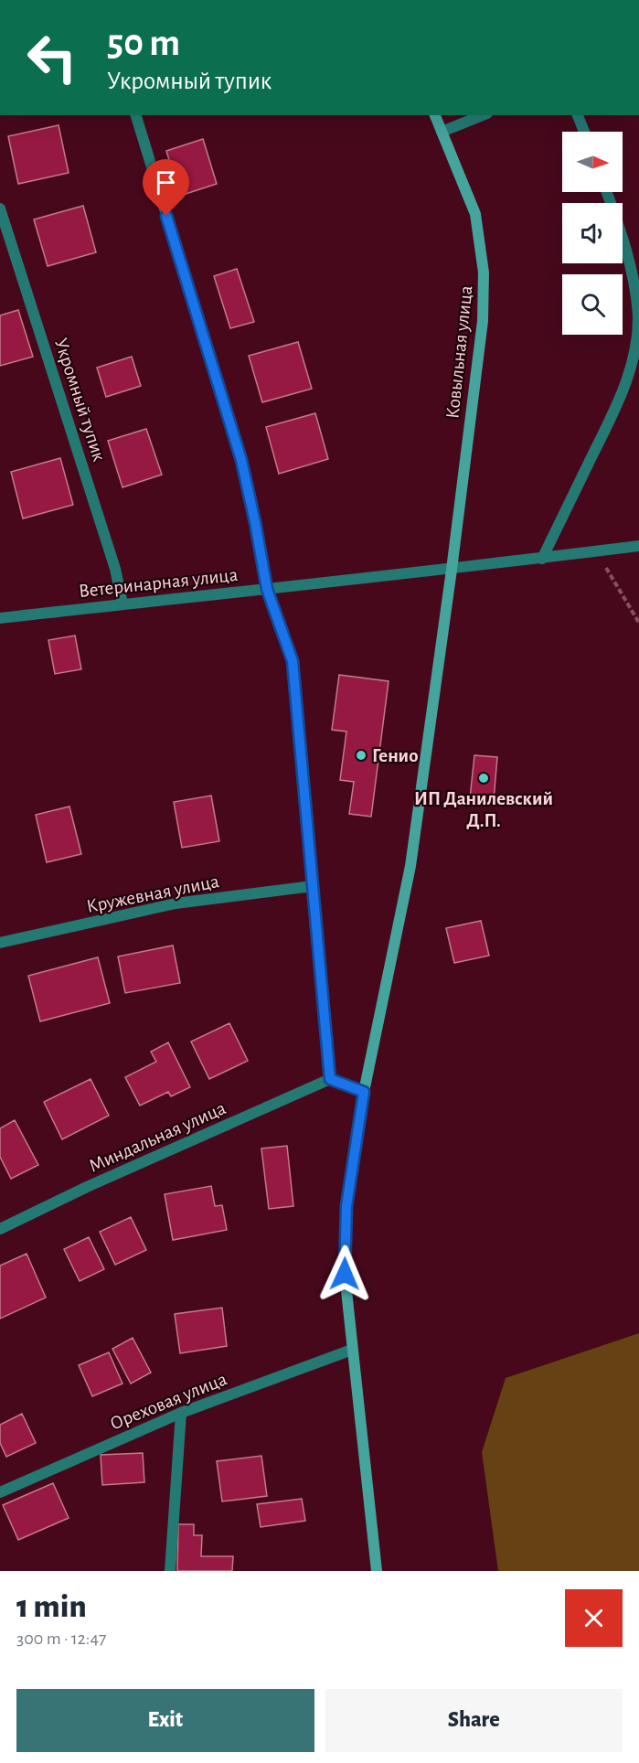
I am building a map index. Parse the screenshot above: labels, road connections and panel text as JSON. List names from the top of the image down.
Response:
{
  "streets": {
    "street": [
      "Ковыльная улица",
      "Укромный тупик",
      "Ветеринарная улица",
      "Кружевная улица",
      "Миндальная улица",
      "Ореховая улица"
    ]
  },
  "crossings": [
    ["Ковыльная улица", "Ветеринарная улица"],
    ["Ковыльная улица", "Ореховая улица"],
    ["Укромный тупик", "Ветеринарная улица"]
  ],
  "places": ["Генио", "ИП Данилевский Д.П."],
  "north": "right",
  "page": {
    "turn": ["50 m", "Укромный тупик"],
    "heading": ["1 min", "300 m · 12:47"],
    "buttons": ["Exit", "Share"]
  }
}
